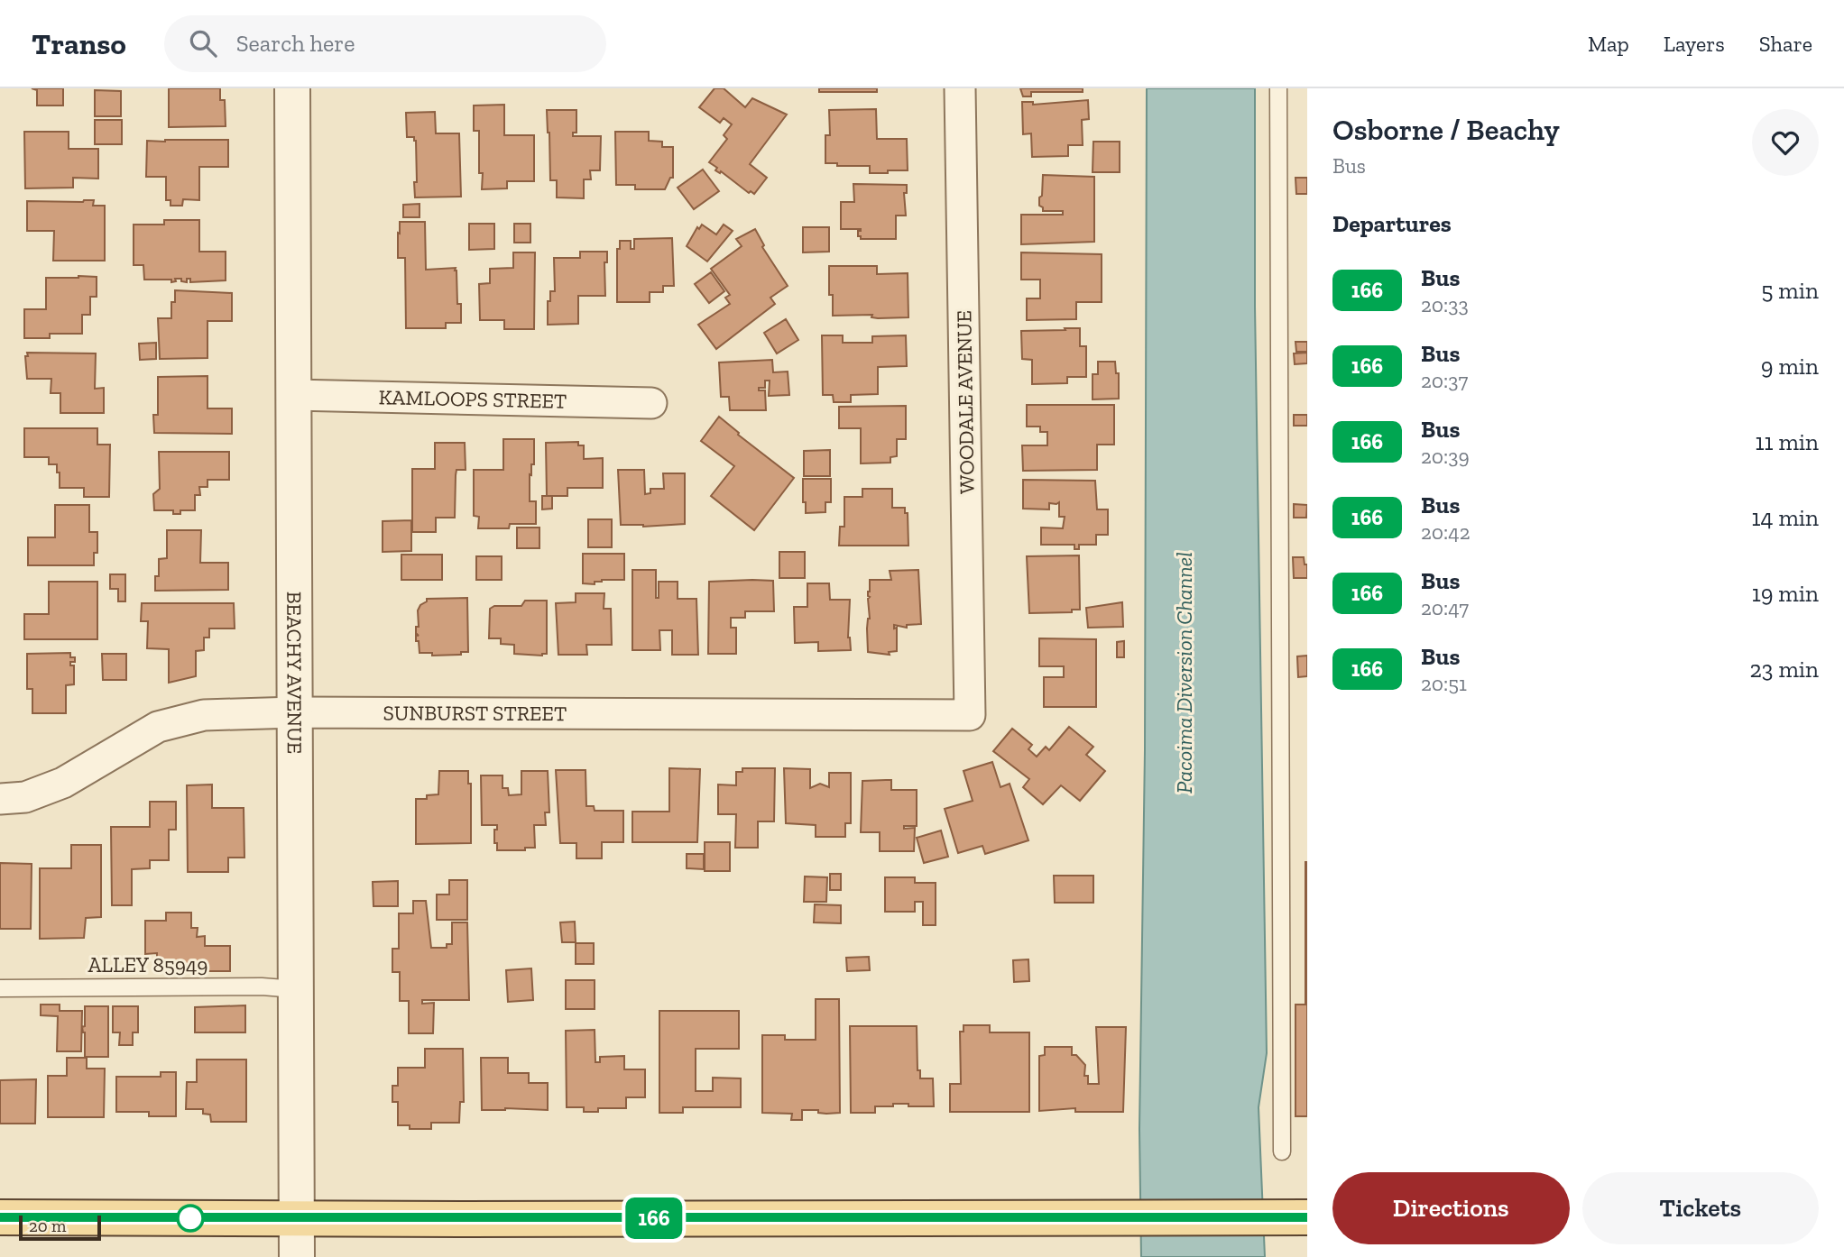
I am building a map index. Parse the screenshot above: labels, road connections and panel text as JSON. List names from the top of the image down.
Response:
{
  "streets": {
    "street": [
      "KAMLOOPS STREET",
      "WOODALE AVENUE",
      "BEACHY AVENUE",
      "SUNBURST STREET"
    ],
    "lane": ["ALLEY 85949"]
  },
  "crossings": [
    ["KAMLOOPS STREET", "BEACHY AVENUE"],
    ["WOODALE AVENUE", "SUNBURST STREET"],
    ["BEACHY AVENUE", "SUNBURST STREET"],
    ["BEACHY AVENUE", "ALLEY 85949"]
  ],
  "water": ["Pacoima Diversion Channel"],
  "lines": ["bus line 166"],
  "scale_bar": "20 m",
  "page": {
    "header": "Transo",
    "search": "Search here",
    "nav": ["Map", "Layers", "Share"],
    "on_map": "166",
    "heading": [
      ["Osborne / Beachy", "Bus"],
      "Departures"
    ],
    "list": [
      {
        "mark": "166",
        "name": "Bus",
        "note": "20:33",
        "value": "5 min"
      },
      {
        "mark": "166",
        "name": "Bus",
        "note": "20:37",
        "value": "9 min"
      },
      {
        "mark": "166",
        "name": "Bus",
        "note": "20:39",
        "value": "11 min"
      },
      {
        "mark": "166",
        "name": "Bus",
        "note": "20:42",
        "value": "14 min"
      },
      {
        "mark": "166",
        "name": "Bus",
        "note": "20:47",
        "value": "19 min"
      },
      {
        "mark": "166",
        "name": "Bus",
        "note": "20:51",
        "value": "23 min"
      }
    ],
    "buttons": ["Directions", "Tickets"],
    "scale": "20 m"
  }
}
